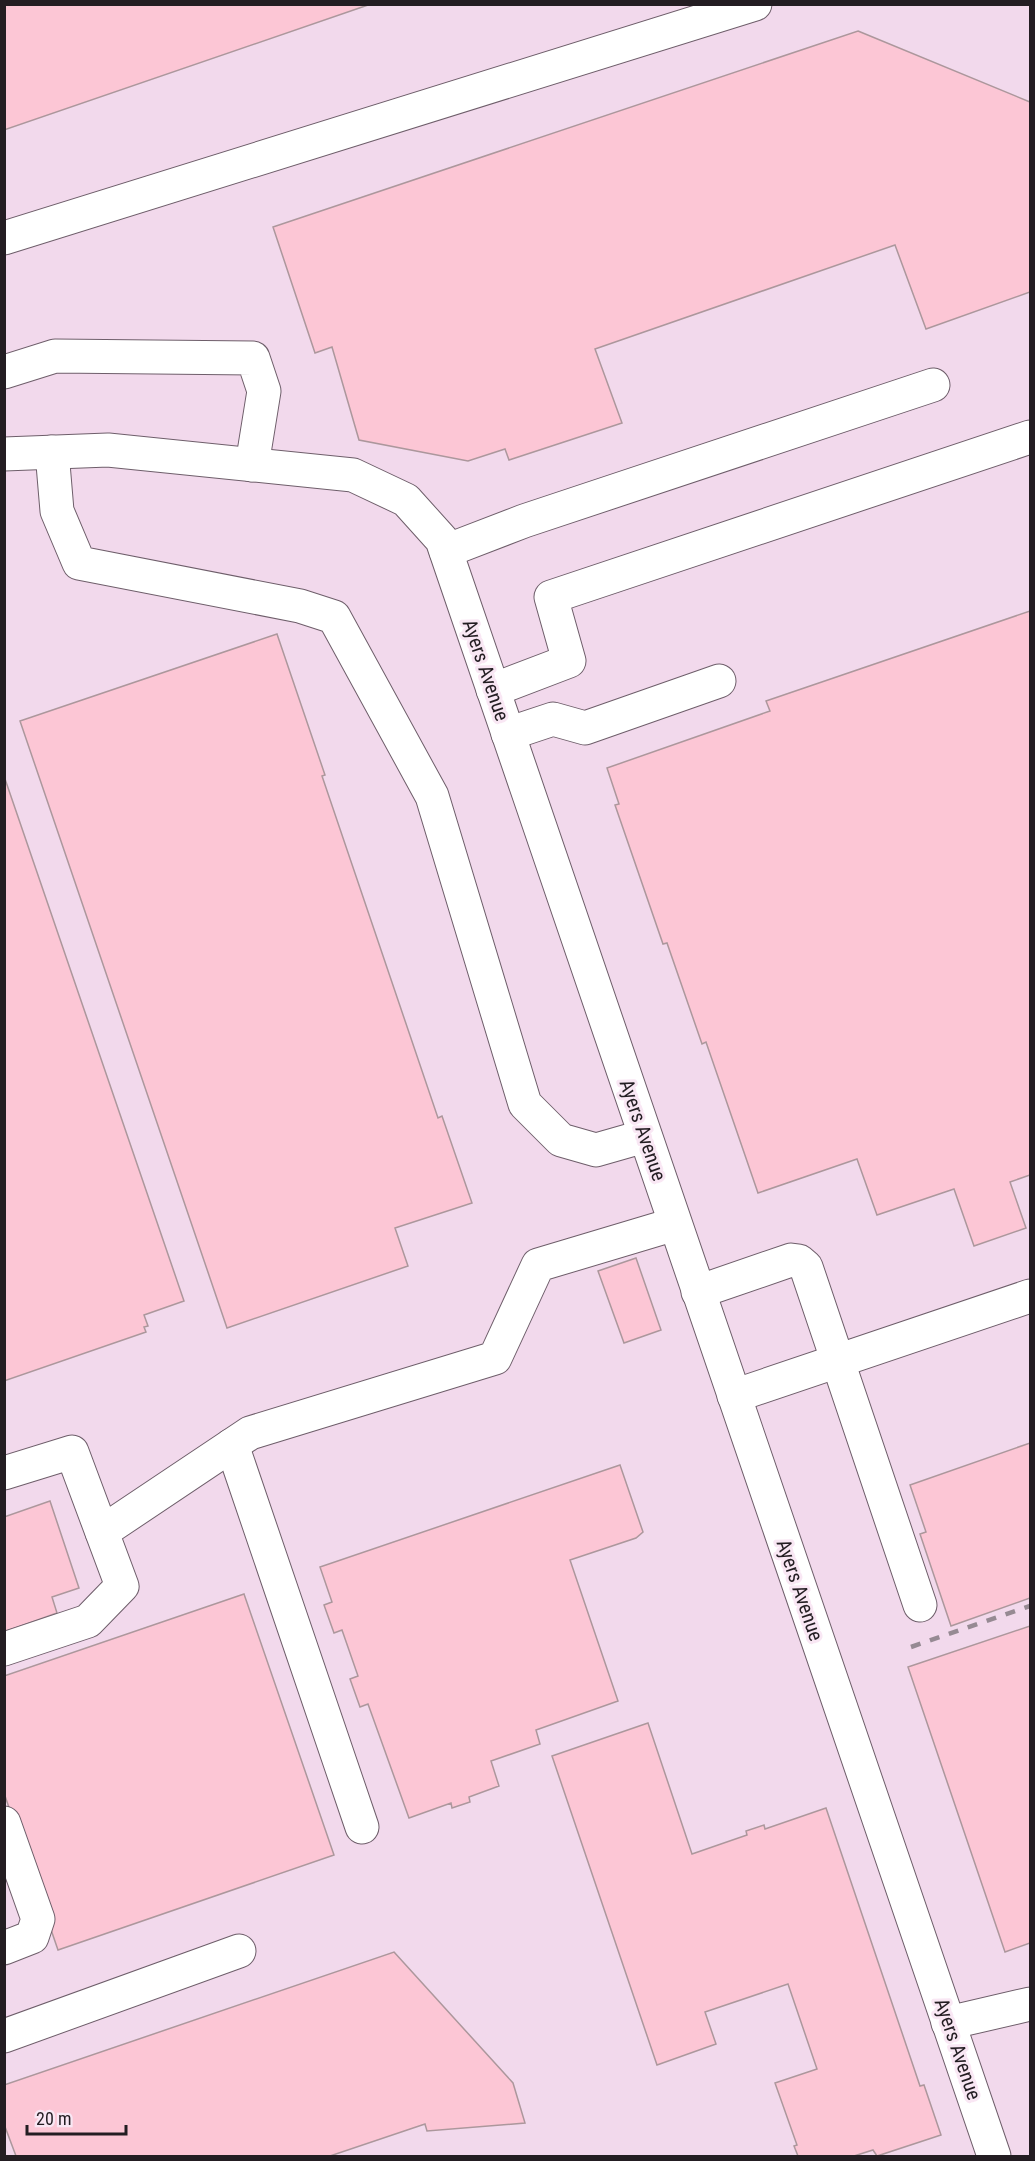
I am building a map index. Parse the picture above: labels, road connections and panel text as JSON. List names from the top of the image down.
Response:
{
  "streets": {
    "street": ["Ayers Avenue"]
  },
  "scale_bar": "20 m"
}
